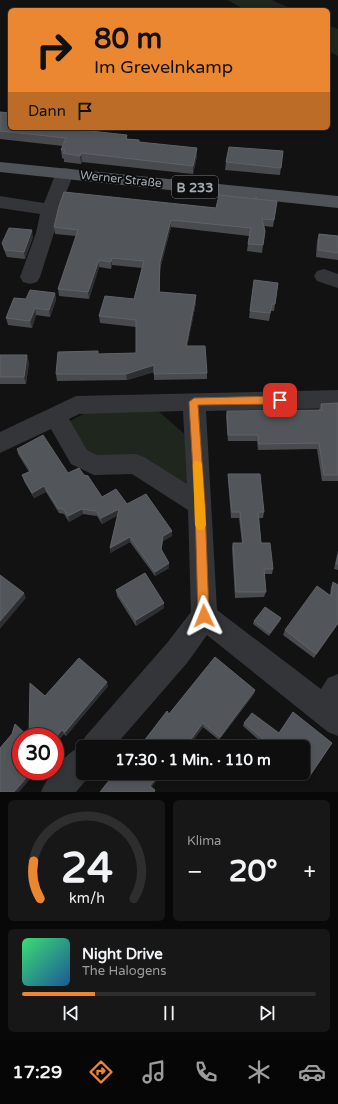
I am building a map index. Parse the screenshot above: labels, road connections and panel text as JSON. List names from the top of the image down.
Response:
{
  "streets": {
    "main road": ["Werner Straße", "B 233"]
  },
  "page": {
    "turn": ["80 m", "Im Grevelnkamp"],
    "then": "Dann",
    "limit": "30",
    "trip": "17:30 · 1 Min. · 110 m",
    "tile": "Klima",
    "heat": ["−", "20°", "+"],
    "song": ["Night Drive", "The Halogens"],
    "tabs": "17:29",
    "gauge": ["24", "km/h"]
  }
}
